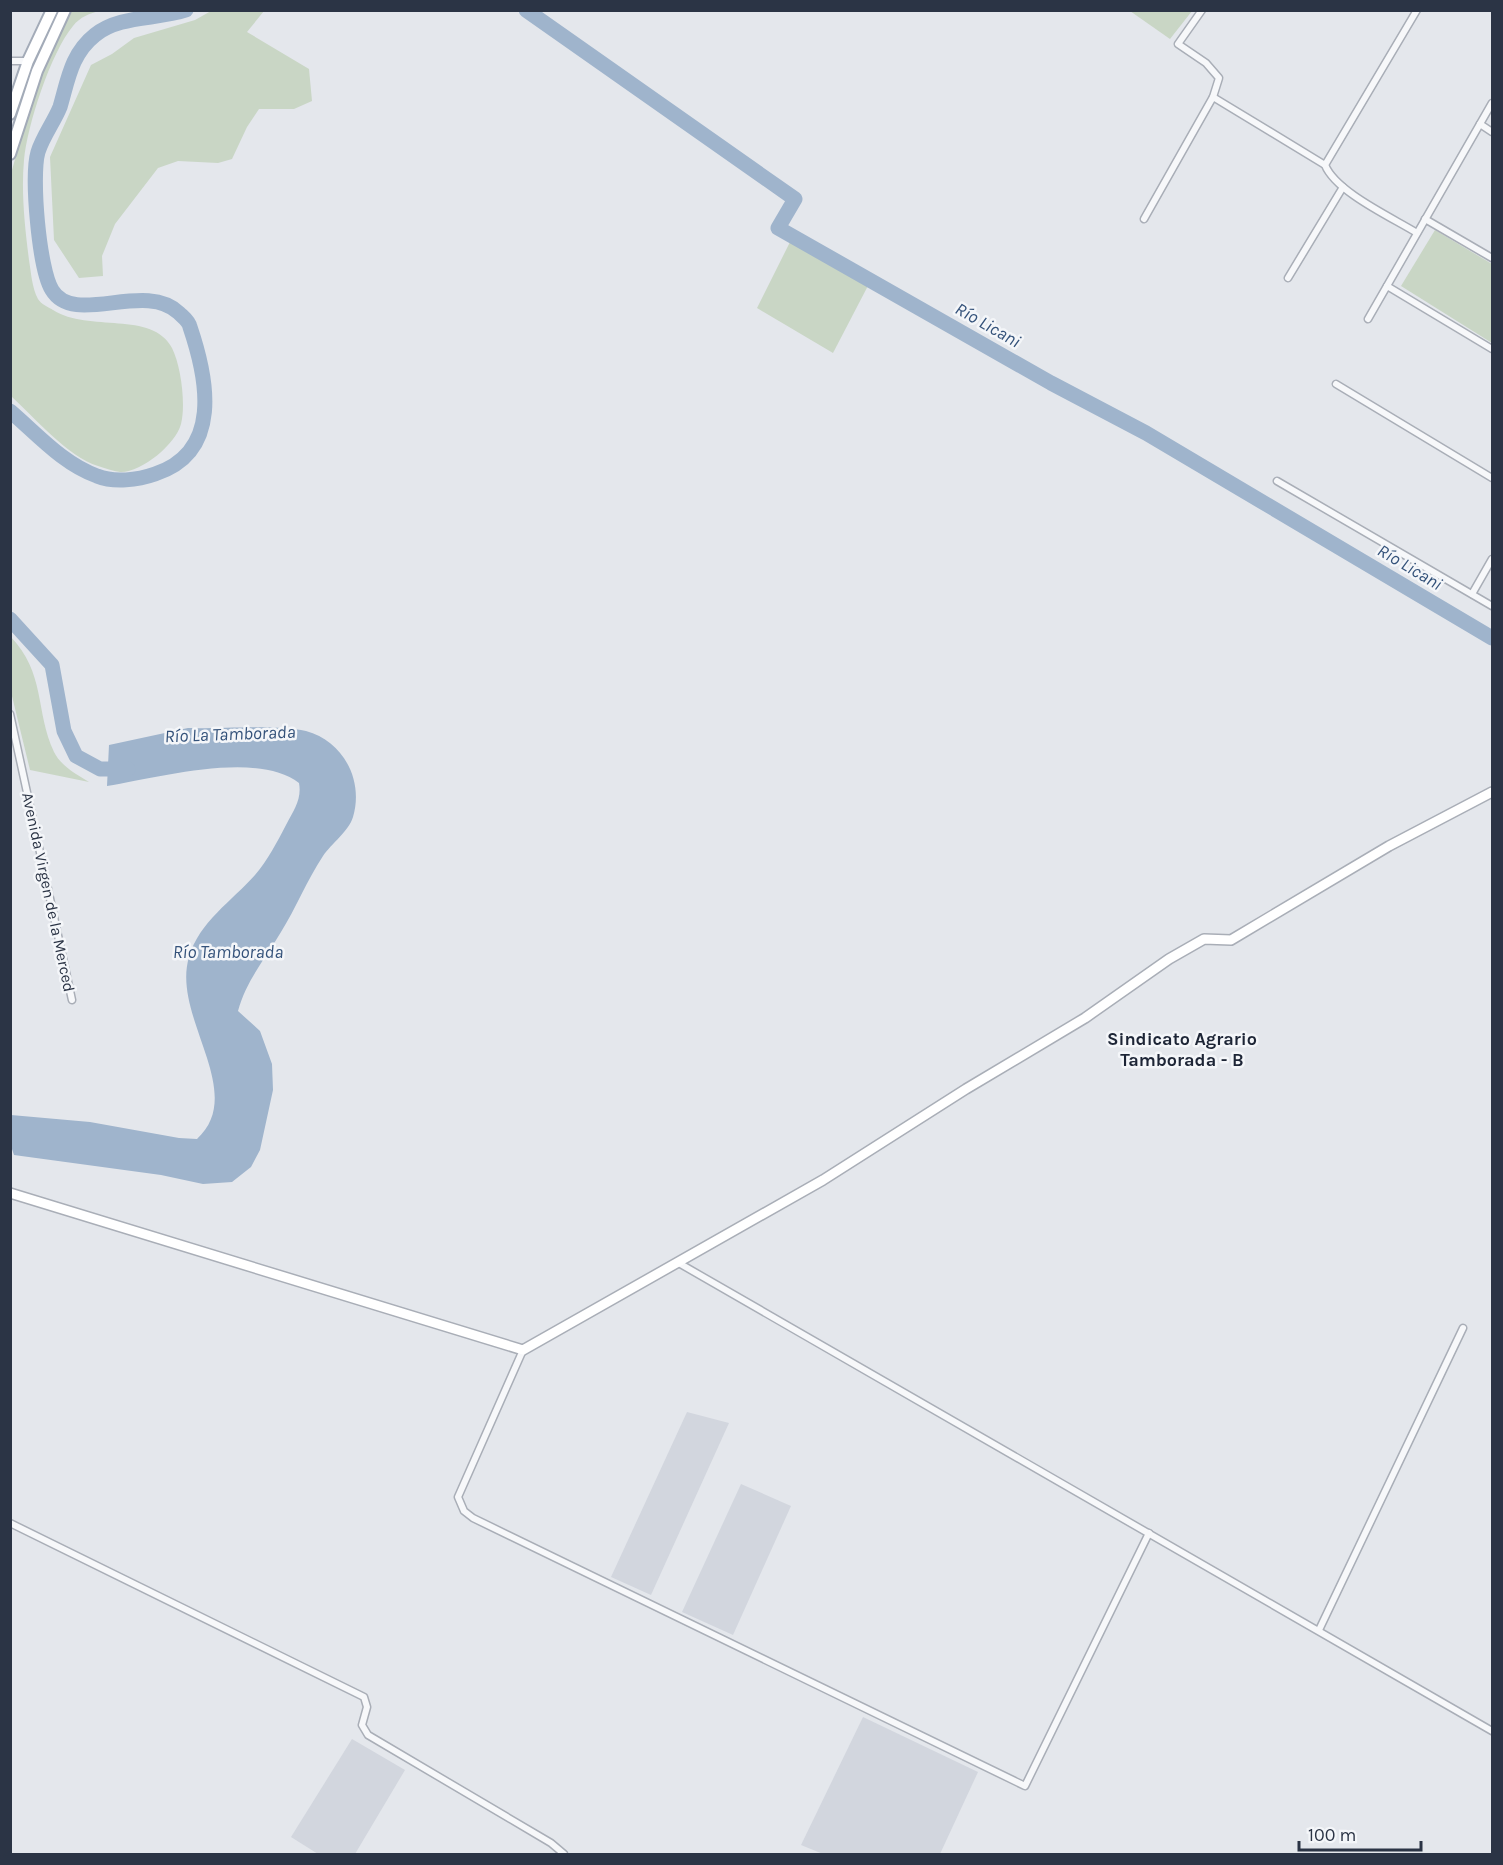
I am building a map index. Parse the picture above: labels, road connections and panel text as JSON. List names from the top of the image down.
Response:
{
  "streets": {
    "street": ["Avenida Virgen de la Merced"]
  },
  "districts": ["Sindicato Agrario Tamborada - B"],
  "water": ["Río Licani", "Río La Tamborada", "Río Tamborada"],
  "scale_bar": "100 m"
}
